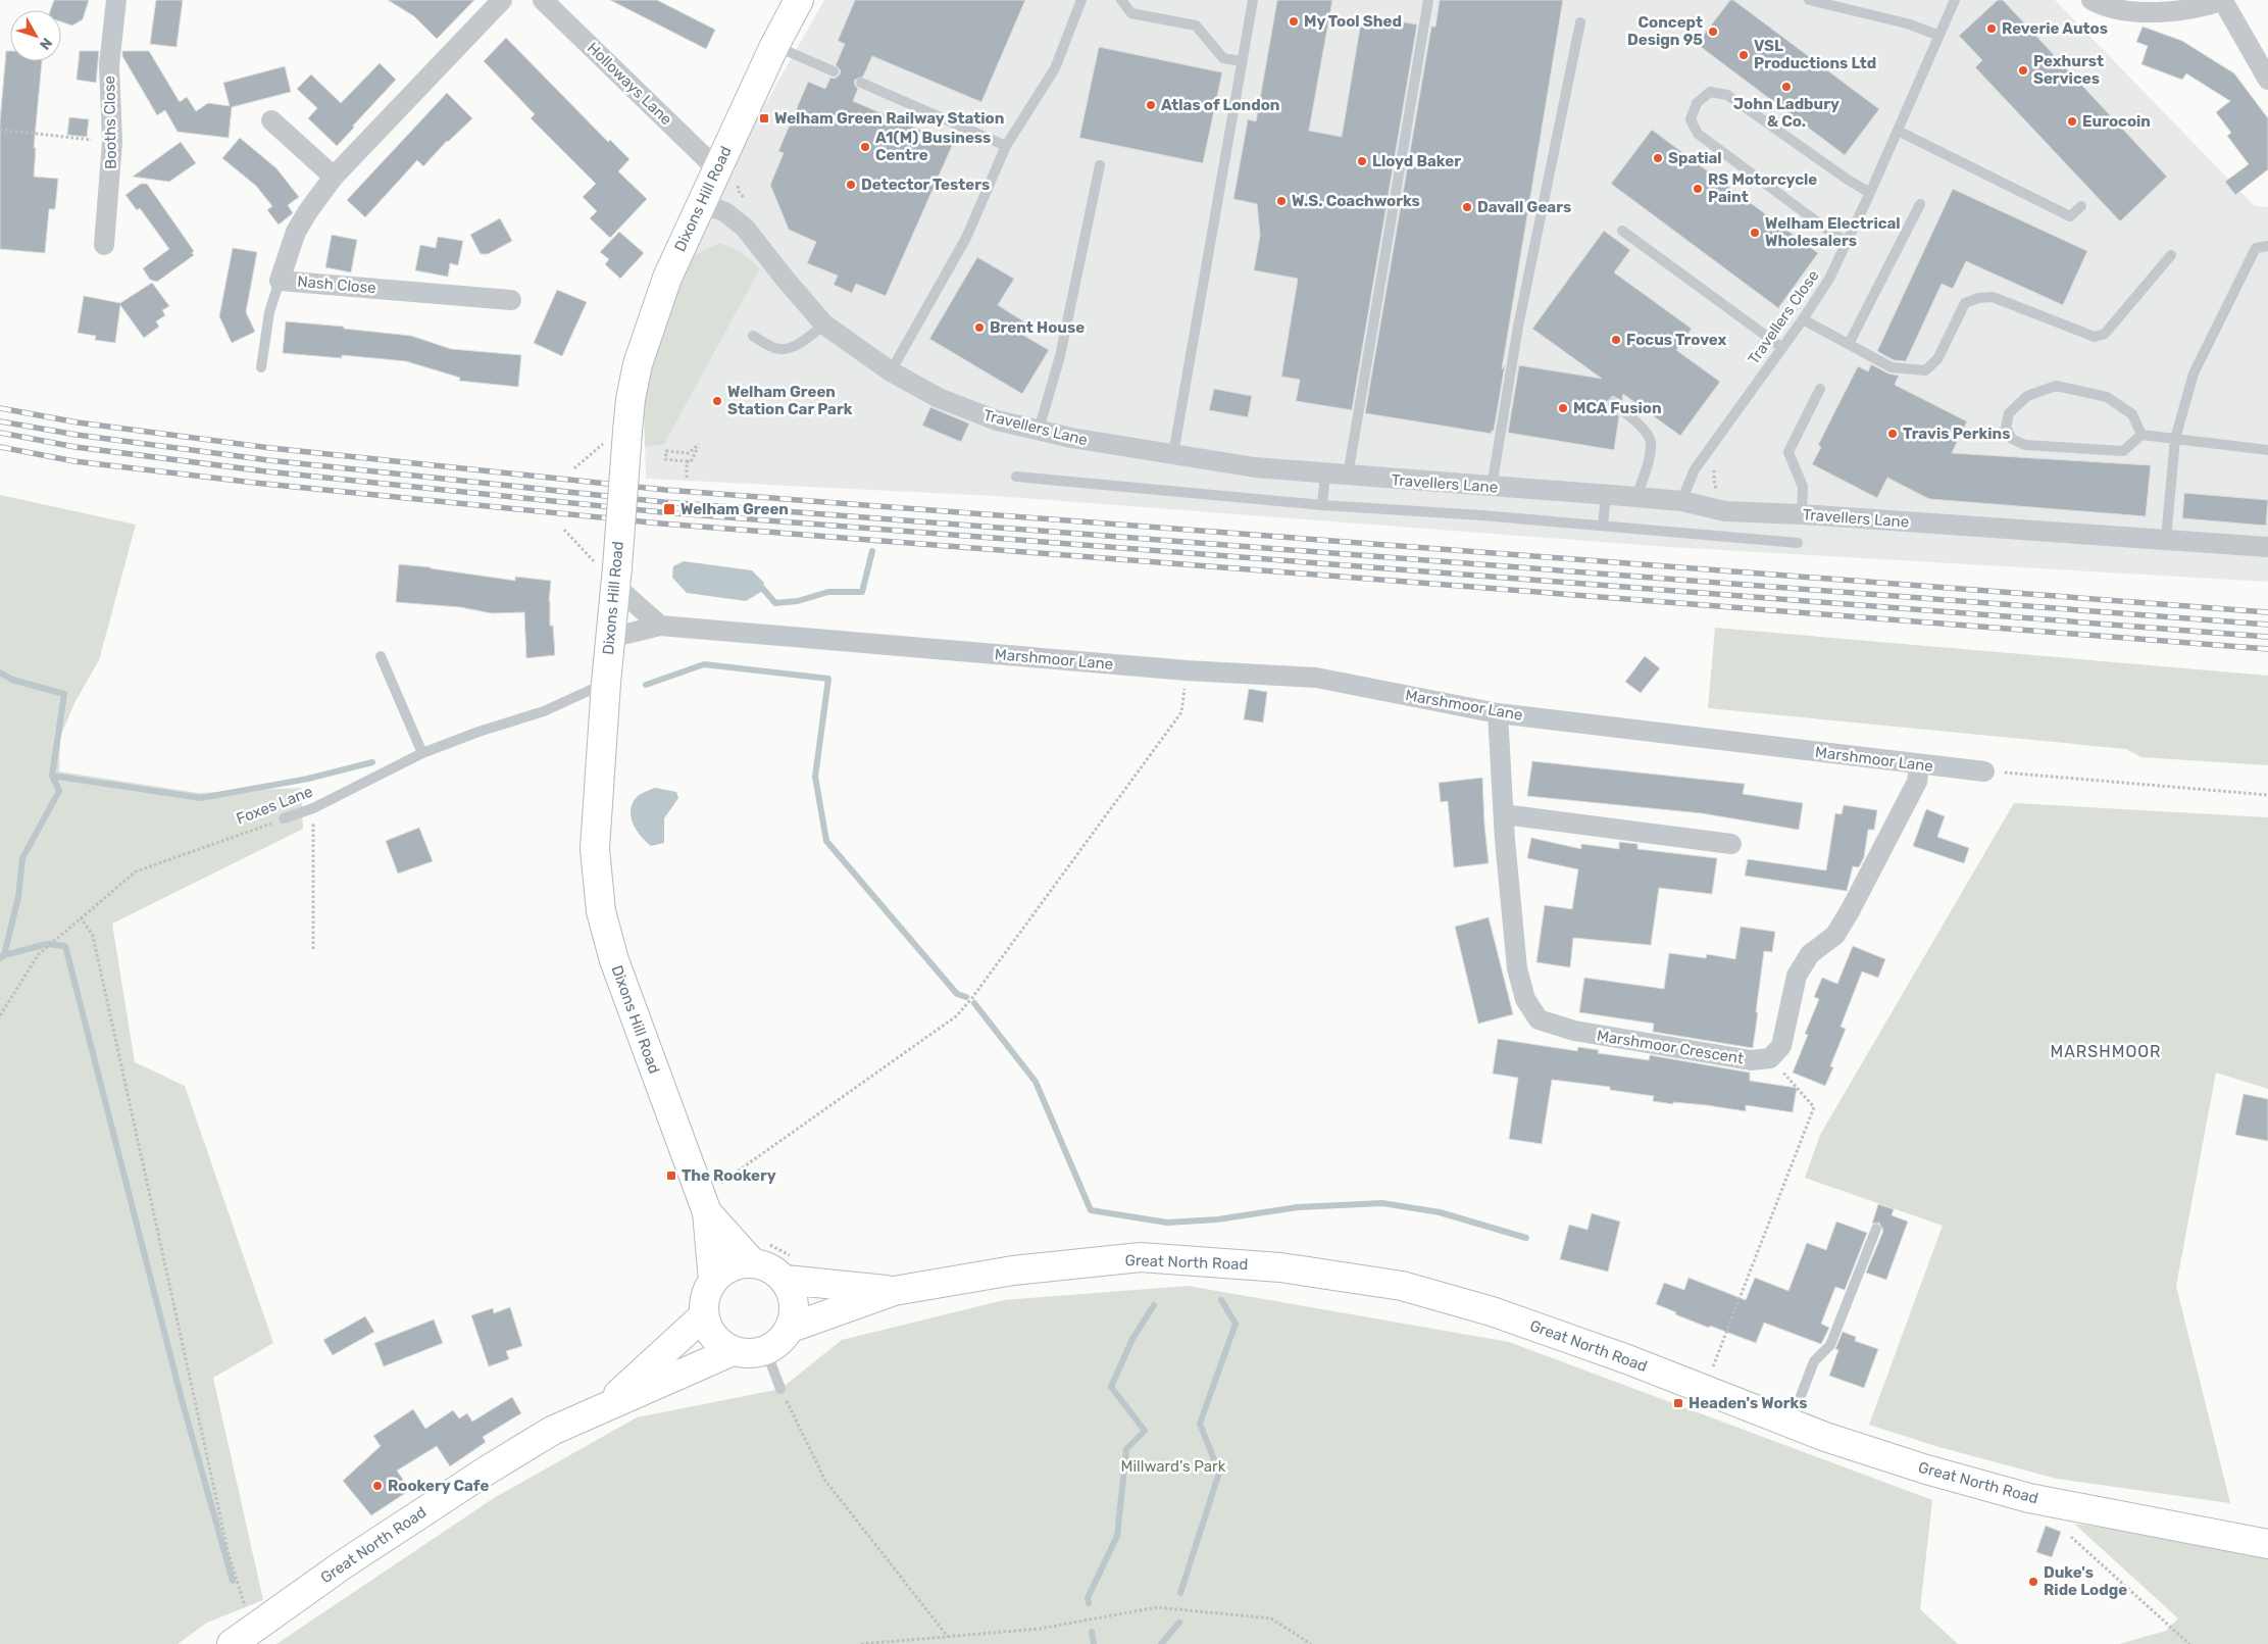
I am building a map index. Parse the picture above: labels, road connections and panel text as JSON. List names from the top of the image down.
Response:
{
  "streets": {
    "main road": ["Dixons Hill Road", "Great North Road"],
    "street": [
      "Holloways Lane",
      "Booths Close",
      "Nash Close",
      "Travellers Lane",
      "Marshmoor Lane",
      "Marshmoor Crescent"
    ],
    "lane": ["Travellers Close", "Foxes Lane"]
  },
  "crossings": [
    ["Holloways Lane", "Dixons Hill Road"],
    ["Dixons Hill Road", "Travellers Lane"],
    ["Dixons Hill Road", "Marshmoor Lane"],
    ["Dixons Hill Road", "Foxes Lane"],
    ["Dixons Hill Road", "Great North Road"],
    ["Travellers Close", "Travellers Lane"],
    ["Marshmoor Lane", "Marshmoor Crescent"]
  ],
  "districts": ["MARSHMOOR"],
  "parks": ["Millward's Park"],
  "places": {
    "other": [
      "My Tool Shed",
      "Reverie Autos",
      "Concept Design 95",
      "VSL Productions Ltd",
      "Pexhurst Services",
      "John Ladbury & Co.",
      "Atlas of London",
      "Eurocoin",
      "A1(M) Business Centre",
      "Spatial",
      "Lloyd Baker",
      "Detector Testers",
      "RS Motorcycle Paint",
      "W.S. Coachworks",
      "Davall Gears",
      "Welham Electrical Wholesalers",
      "Brent House",
      "Focus Trovex",
      "Welham Green Station Car Park",
      "MCA Fusion",
      "Travis Perkins",
      "Rookery Cafe",
      "Duke's Ride Lodge"
    ],
    "transit": [
      "Welham Green Railway Station",
      "Welham Green",
      "The Rookery",
      "Headen's Works"
    ]
  },
  "north": "bottom right"
}
